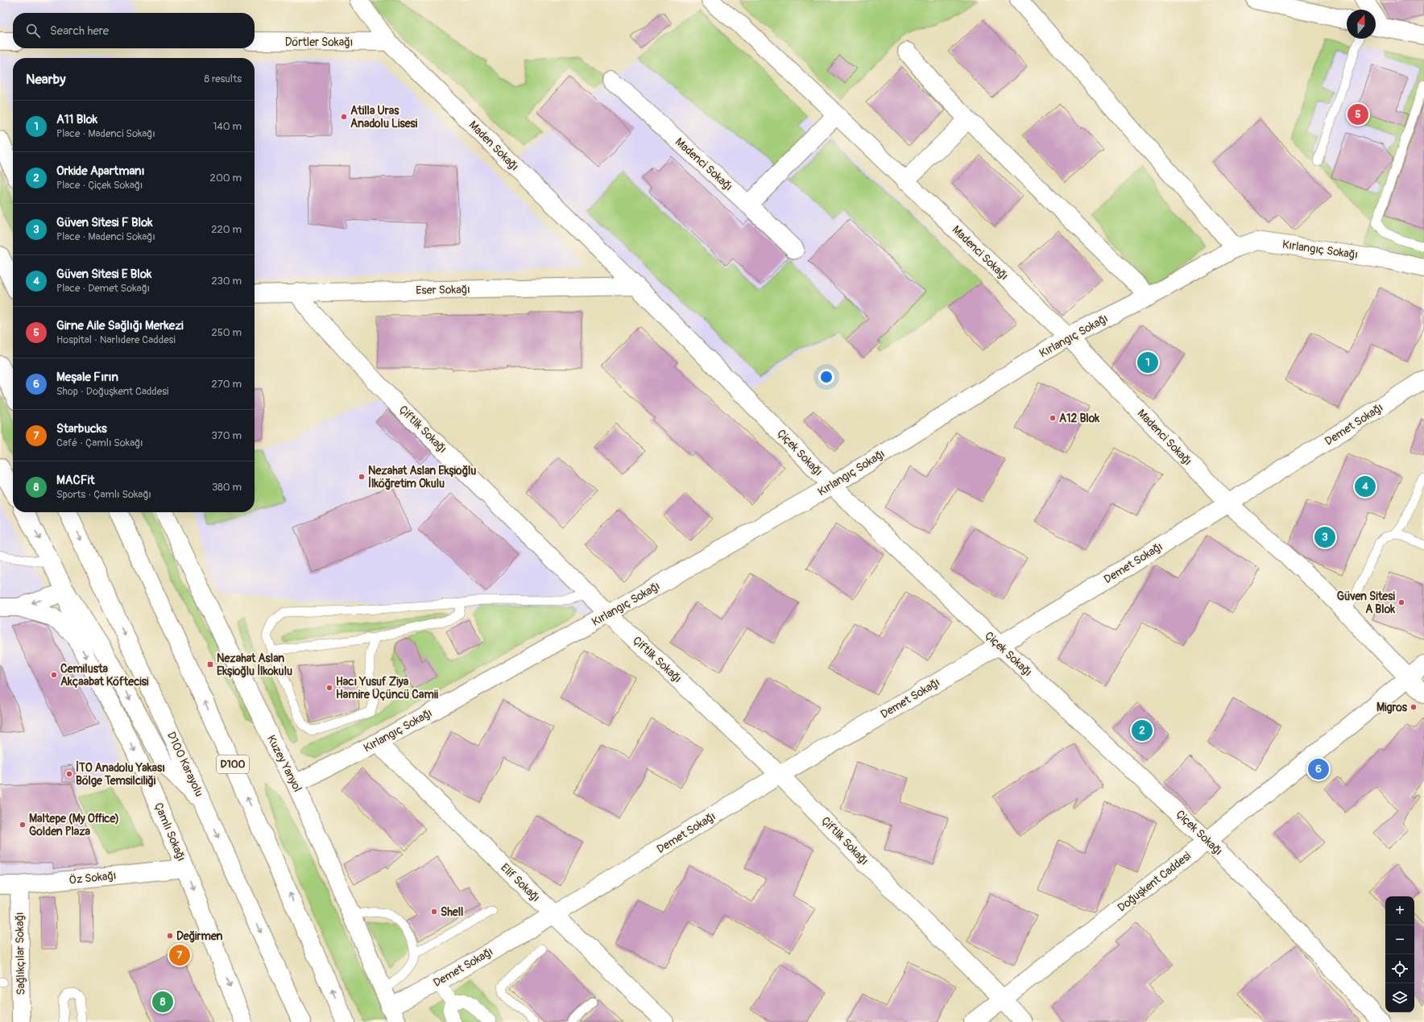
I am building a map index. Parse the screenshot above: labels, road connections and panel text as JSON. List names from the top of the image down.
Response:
{
  "streets": {
    "main road": [
      "Dörtler Sokağı",
      "Maden Sokağı",
      "Madenci Sokağı",
      "Kırlangıç Sokağı",
      "Eser Sokağı",
      "Demet Sokağı",
      "Çiftlik Sokağı",
      "Çiçek Sokağı",
      "Kuzey Yanyol",
      "D100 Karayolu",
      "D100",
      "Çamlı Sokağı",
      "Öz Sokağı",
      "Doğuşkent Caddesi",
      "Elif Sokağı",
      "Sağlıkçılar Sokağı"
    ]
  },
  "crossings": [
    ["Dörtler Sokağı", "Maden Sokağı"],
    ["Maden Sokağı", "Eser Sokağı"],
    ["Maden Sokağı", "Çiçek Sokağı"],
    ["Madenci Sokağı", "Kırlangıç Sokağı"],
    ["Madenci Sokağı", "Demet Sokağı"],
    ["Madenci Sokağı", "Doğuşkent Caddesi"],
    ["Kırlangıç Sokağı", "Çiftlik Sokağı"],
    ["Kırlangıç Sokağı", "Çiçek Sokağı"],
    ["Kırlangıç Sokağı", "Kuzey Yanyol"],
    ["Kırlangıç Sokağı", "Elif Sokağı"],
    ["Eser Sokağı", "Çiftlik Sokağı"],
    ["Eser Sokağı", "Çiçek Sokağı"],
    ["Demet Sokağı", "Çiftlik Sokağı"],
    ["Demet Sokağı", "Çiçek Sokağı"],
    ["Demet Sokağı", "Kuzey Yanyol"],
    ["Demet Sokağı", "Elif Sokağı"],
    ["Çiftlik Sokağı", "Doğuşkent Caddesi"],
    ["Çiçek Sokağı", "Doğuşkent Caddesi"],
    ["Çamlı Sokağı", "Öz Sokağı"],
    ["Öz Sokağı", "Sağlıkçılar Sokağı"]
  ],
  "places": {
    "other": [
      "Atilla Uras Anadolu Lisesi",
      "A12 Blok",
      "Nezahat Aslan Ekşioğlu İlköğretim Okulu",
      "Güven Sitesi A Blok",
      "Cemilusta Akçaabat Köftecisi",
      "Hacı Yusuf Ziya Hamire Üçüncü Camii",
      "Migros",
      "İTO Anadolu Yakası Bölge Temsilciliği",
      "Maltepe (My Office) Golden Plaza",
      "Shell",
      "Değirmen"
    ],
    "transit": ["Nezahat Aslan Ekşioğlu İlkokulu"]
  },
  "north": "top",
  "page": {
    "search": "Search here",
    "heading": ["Nearby", "8 results"],
    "list": [
      {
        "mark": "1",
        "name": "A11 Blok",
        "note": "Place · Madenci Sokağı",
        "value": "140 m"
      },
      {
        "mark": "2",
        "name": "Orkide Apartmanı",
        "note": "Place · Çiçek Sokağı",
        "value": "200 m"
      },
      {
        "mark": "3",
        "name": "Güven Sitesi F Blok",
        "note": "Place · Madenci Sokağı",
        "value": "220 m"
      },
      {
        "mark": "4",
        "name": "Güven Sitesi E Blok",
        "note": "Place · Demet Sokağı",
        "value": "230 m"
      },
      {
        "mark": "5",
        "name": "Girne Aile Sağlığı Merkezi",
        "note": "Hospital · Narlıdere Caddesi",
        "value": "250 m"
      },
      {
        "mark": "6",
        "name": "Meşale Fırın",
        "note": "Shop · Doğuşkent Caddesi",
        "value": "270 m"
      },
      {
        "mark": "7",
        "name": "Starbucks",
        "note": "Café · Çamlı Sokağı",
        "value": "370 m"
      },
      {
        "mark": "8",
        "name": "MACFit",
        "note": "Sports · Çamlı Sokağı",
        "value": "380 m"
      }
    ],
    "pins": [
      "5",
      "1",
      "4",
      "3",
      "2",
      "6",
      "7",
      "8"
    ],
    "map_buttons": ["+", "−"]
  }
}
